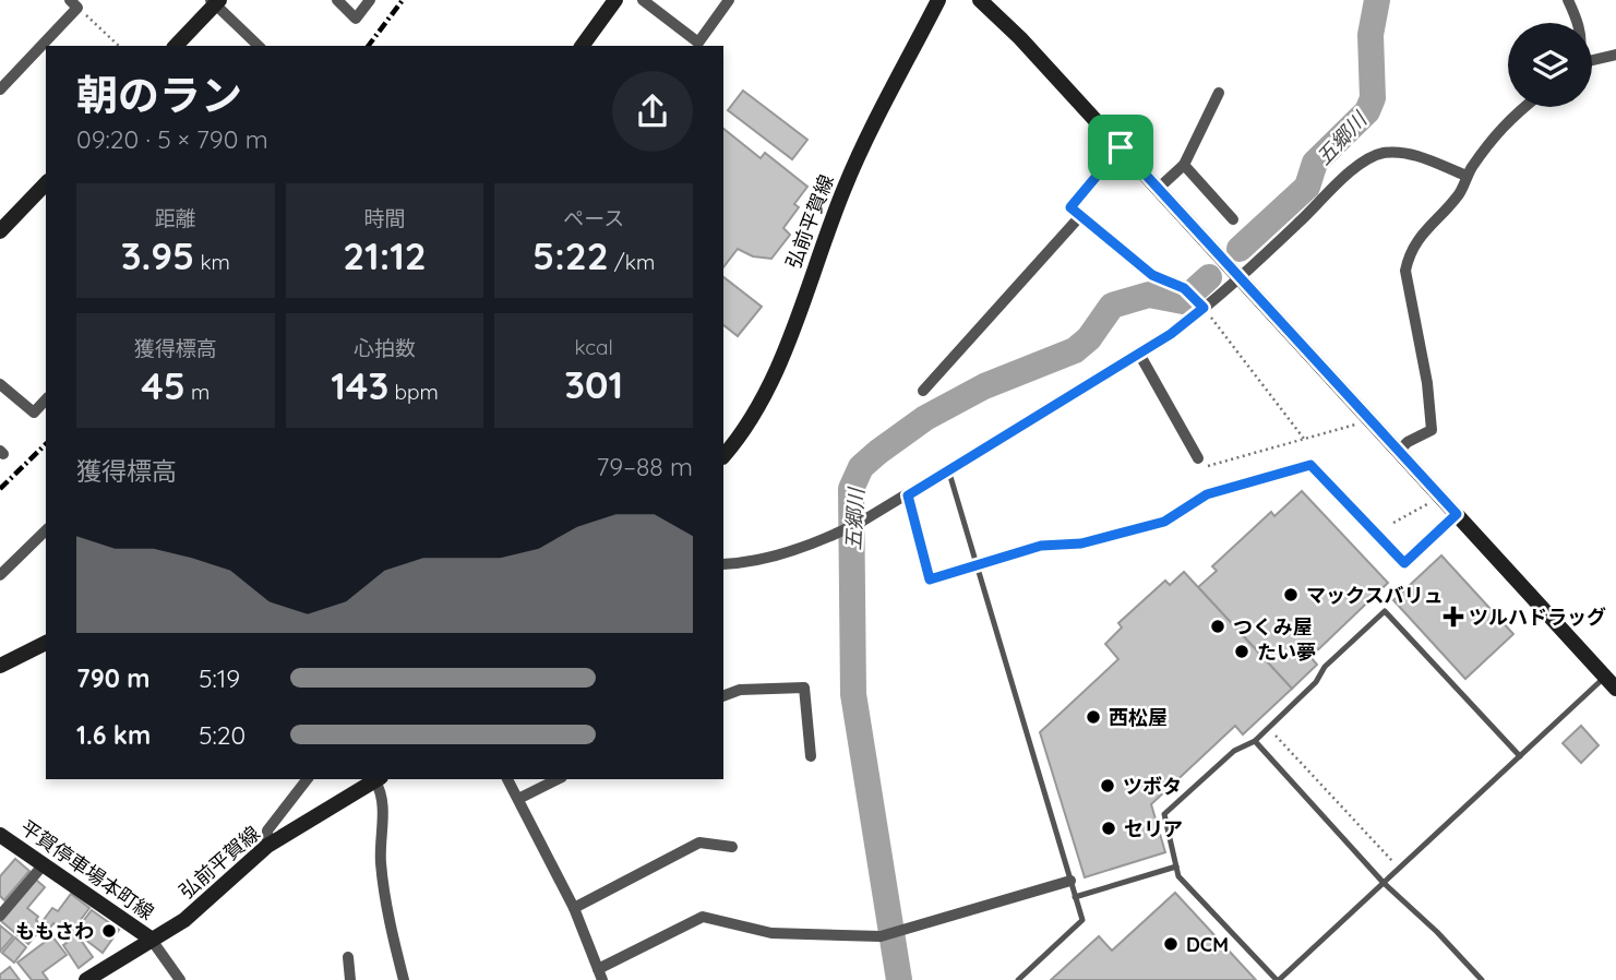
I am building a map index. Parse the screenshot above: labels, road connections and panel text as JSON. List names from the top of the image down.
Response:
{
  "streets": {
    "street": ["弘前平賀線", "平賀停車場本町線"]
  },
  "crossings": [
    ["弘前平賀線", "平賀停車場本町線"]
  ],
  "water": ["五郷川"],
  "places": {
    "other": [
      "マックスバリュ",
      "つくみ屋",
      "たい夢",
      "西松屋",
      "ツボタ",
      "セリア",
      "ももさわ",
      "DCM"
    ],
    "health": ["ツルハドラッグ"]
  },
  "page": {
    "heading": ["朝のラン", "09:20 · 5 × 790 m"],
    "stats": [
      ["距離", "3.95 km"],
      ["時間", "21:12"],
      ["ペース", "5:22 /km"],
      ["獲得標高", "45 m"],
      ["心拍数", "143 bpm"],
      ["kcal", "301"]
    ],
    "chart": ["獲得標高", "79–88 m"],
    "list": [
      {
        "name": "790 m",
        "note": "5:19"
      },
      {
        "name": "1.6 km",
        "note": "5:20"
      }
    ]
  }
}
